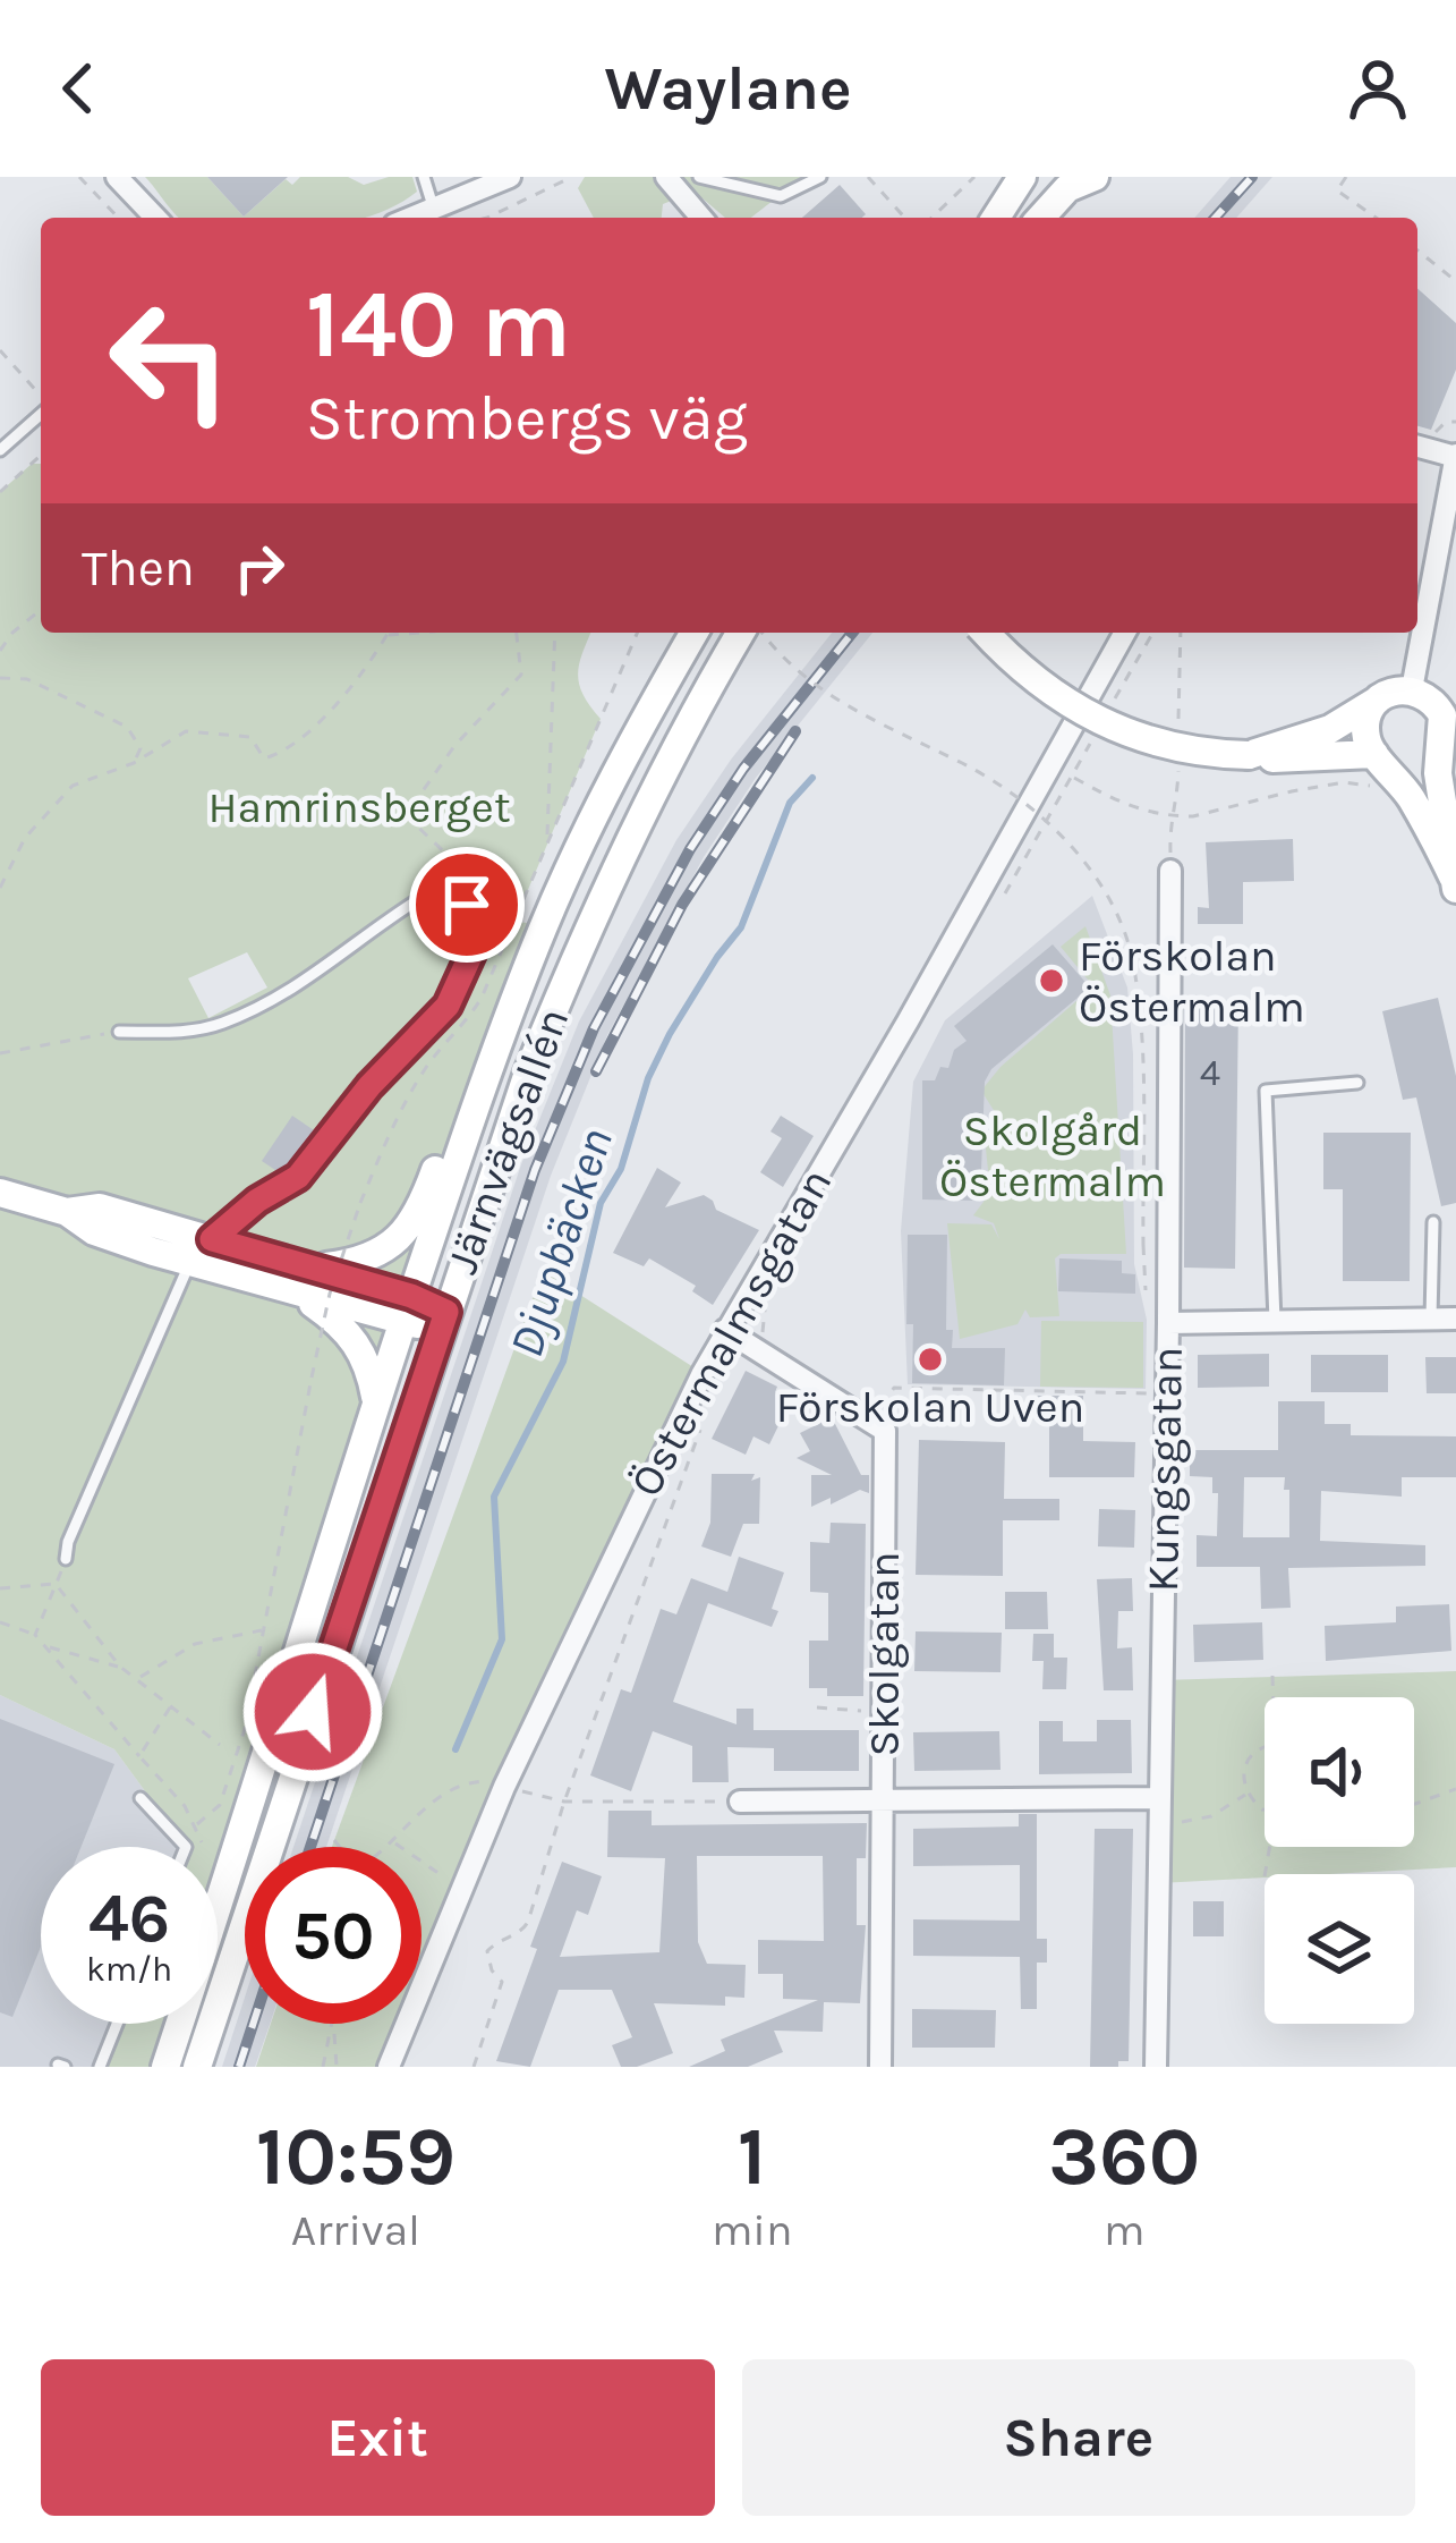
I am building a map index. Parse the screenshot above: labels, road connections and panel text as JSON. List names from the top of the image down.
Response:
{
  "streets": {
    "main road": ["Järnvägsallén"],
    "street": ["Östermalmsgatan", "Kungsgatan", "Skolgatan"]
  },
  "water": ["Djupbäcken"],
  "parks": ["Hamrinsberget", "Skolgård Östermalm"],
  "places": ["Förskolan Östermalm", "Förskolan Uven"],
  "house_numbers": ["4"],
  "page": {
    "header": "Waylane",
    "turn": ["140 m", "Strombergs väg"],
    "then": "Then",
    "speed": "46 km/h",
    "limit": "50",
    "eta": [
      "10:59",
      "Arrival",
      "1",
      "min",
      "360",
      "m"
    ],
    "buttons": ["Exit", "Share"]
  }
}
